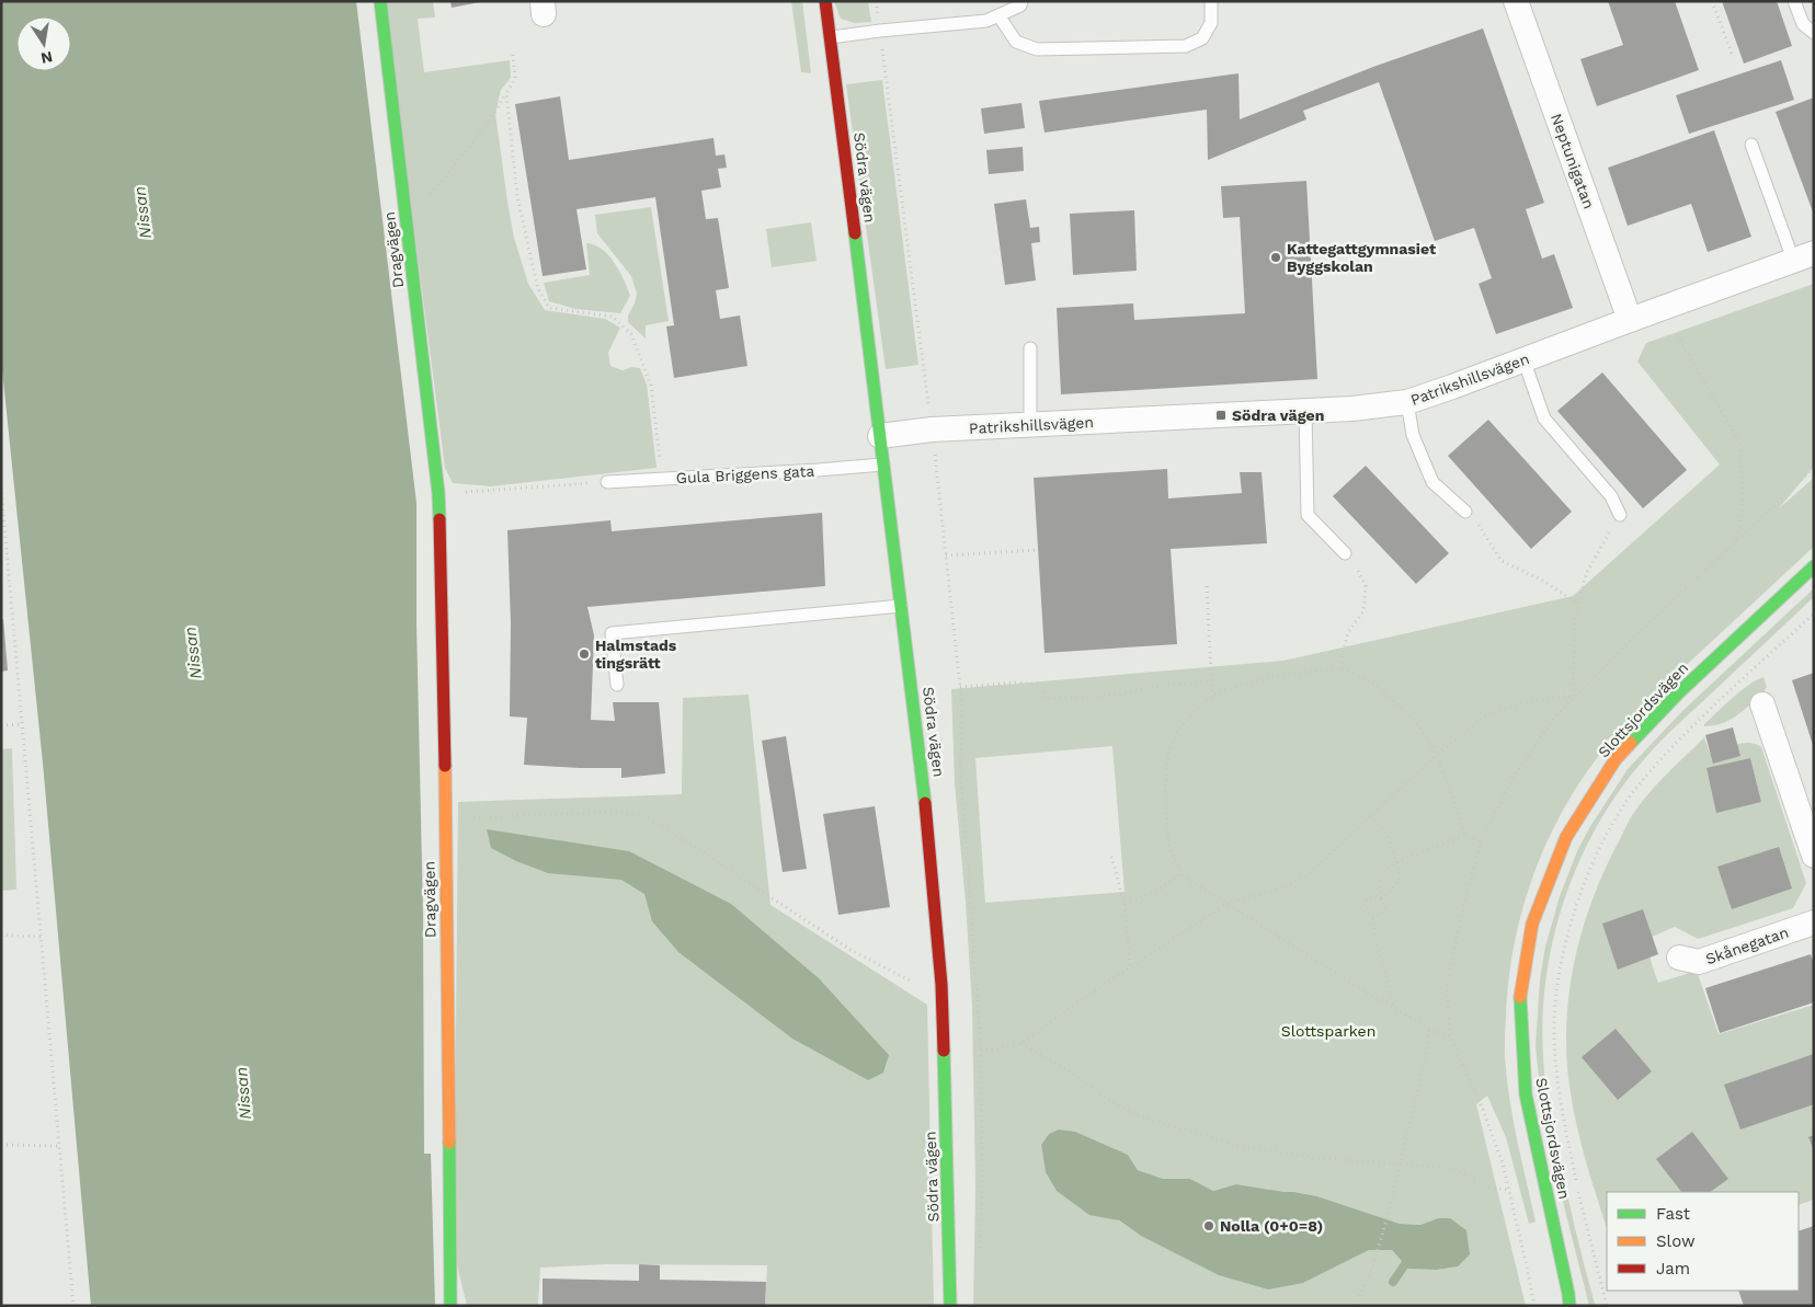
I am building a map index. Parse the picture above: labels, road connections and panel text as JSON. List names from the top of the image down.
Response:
{
  "streets": {
    "street": [
      "Neptunigatan",
      "Södra vägen",
      "Dragvägen",
      "Patrikshillsvägen",
      "Slottsjordsvägen",
      "Skånegatan"
    ],
    "lane": ["Gula Briggens gata"]
  },
  "crossings": [
    ["Neptunigatan", "Patrikshillsvägen"],
    ["Södra vägen", "Patrikshillsvägen"],
    ["Södra vägen", "Gula Briggens gata"]
  ],
  "water": ["Nissan"],
  "parks": ["Slottsparken"],
  "places": {
    "other": ["Kattegattgymnasiet Byggskolan", "Halmstads tingsrätt", "Nolla (0+0=8)"],
    "transit": ["Södra vägen"]
  },
  "legend": ["Fast", "Slow", "Jam"],
  "north": "bottom"
}
